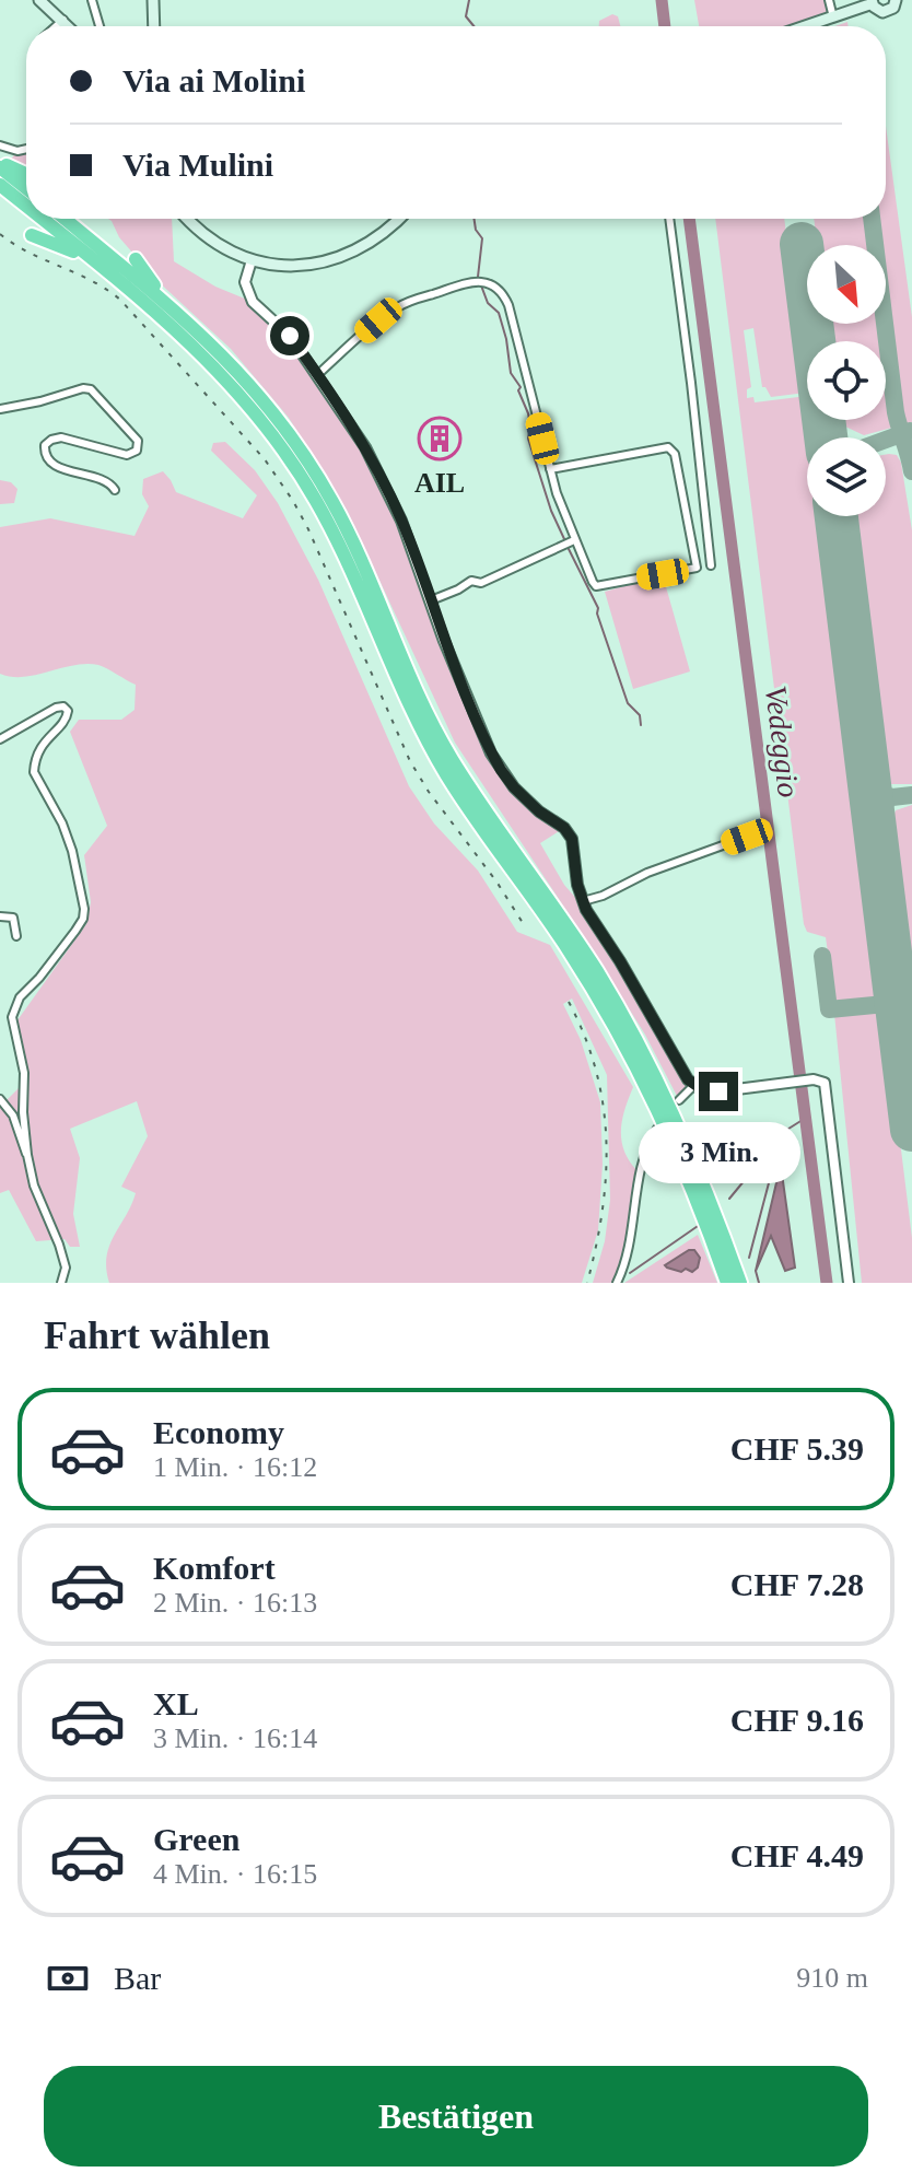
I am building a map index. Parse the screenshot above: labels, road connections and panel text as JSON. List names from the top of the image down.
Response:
{
  "water": ["Vedeggio"],
  "places": {
    "building": ["AIL"]
  },
  "north": "bottom right",
  "page": {
    "banner": ["Via ai Molini", "Via Mulini"],
    "bubble": "3 Min.",
    "heading": "Fahrt wählen",
    "list": [
      {
        "name": "Economy",
        "note": "1 Min. · 16:12",
        "value": "CHF 5.39"
      },
      {
        "name": "Komfort",
        "note": "2 Min. · 16:13",
        "value": "CHF 7.28"
      },
      {
        "name": "XL",
        "note": "3 Min. · 16:14",
        "value": "CHF 9.16"
      },
      {
        "name": "Green",
        "note": "4 Min. · 16:15",
        "value": "CHF 4.49"
      }
    ],
    "pay": ["Bar", "910 m"],
    "buttons": "Bestätigen"
  }
}
